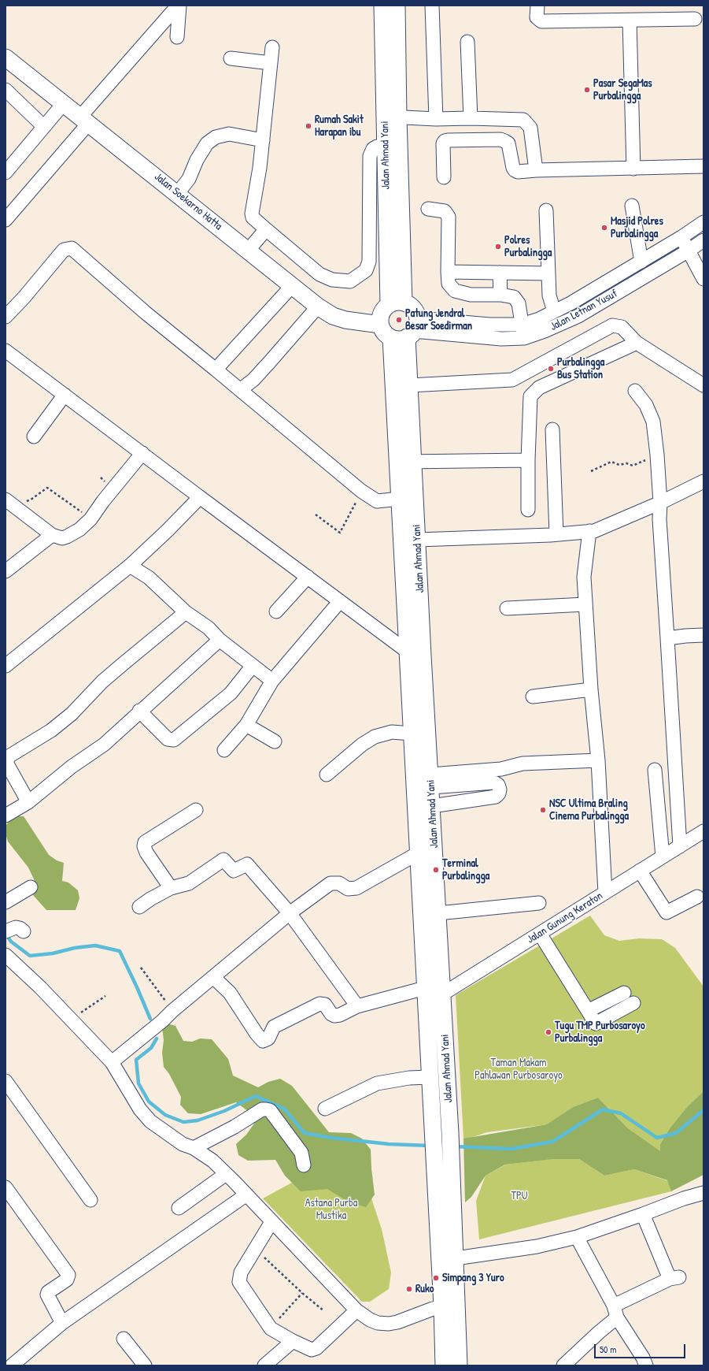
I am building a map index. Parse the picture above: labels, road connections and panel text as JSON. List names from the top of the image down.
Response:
{
  "streets": {
    "main road": ["Jalan Ahmad Yani", "Jalan Soekarno Hatta"],
    "street": ["Jalan Letnan Yusuf", "Jalan Gunung Keraton"]
  },
  "crossings": [
    ["Jalan Ahmad Yani", "Jalan Soekarno Hatta"],
    ["Jalan Ahmad Yani", "Jalan Letnan Yusuf"],
    ["Jalan Ahmad Yani", "Jalan Gunung Keraton"],
    ["Jalan Soekarno Hatta", "Jalan Letnan Yusuf"]
  ],
  "parks": ["Taman Makam Pahlawan Purbosaroyo", "TPU", "Astana Purba Mustika"],
  "places": [
    "Pasar SegaMas Purbalingga",
    "Rumah Sakit Harapan ibu",
    "Masjid Polres Purbalingga",
    "Polres Purbalingga",
    "Patung Jendral Besar Soedirman",
    "Purbalingga Bus Station",
    "NSC Ultima Braling Cinema Purbalingga",
    "Terminal Purbalingga",
    "Tugu TMP Purbosaroyo Purbalingga",
    "Simpang 3 Yuro",
    "Ruko"
  ],
  "scale_bar": "50 m"
}
